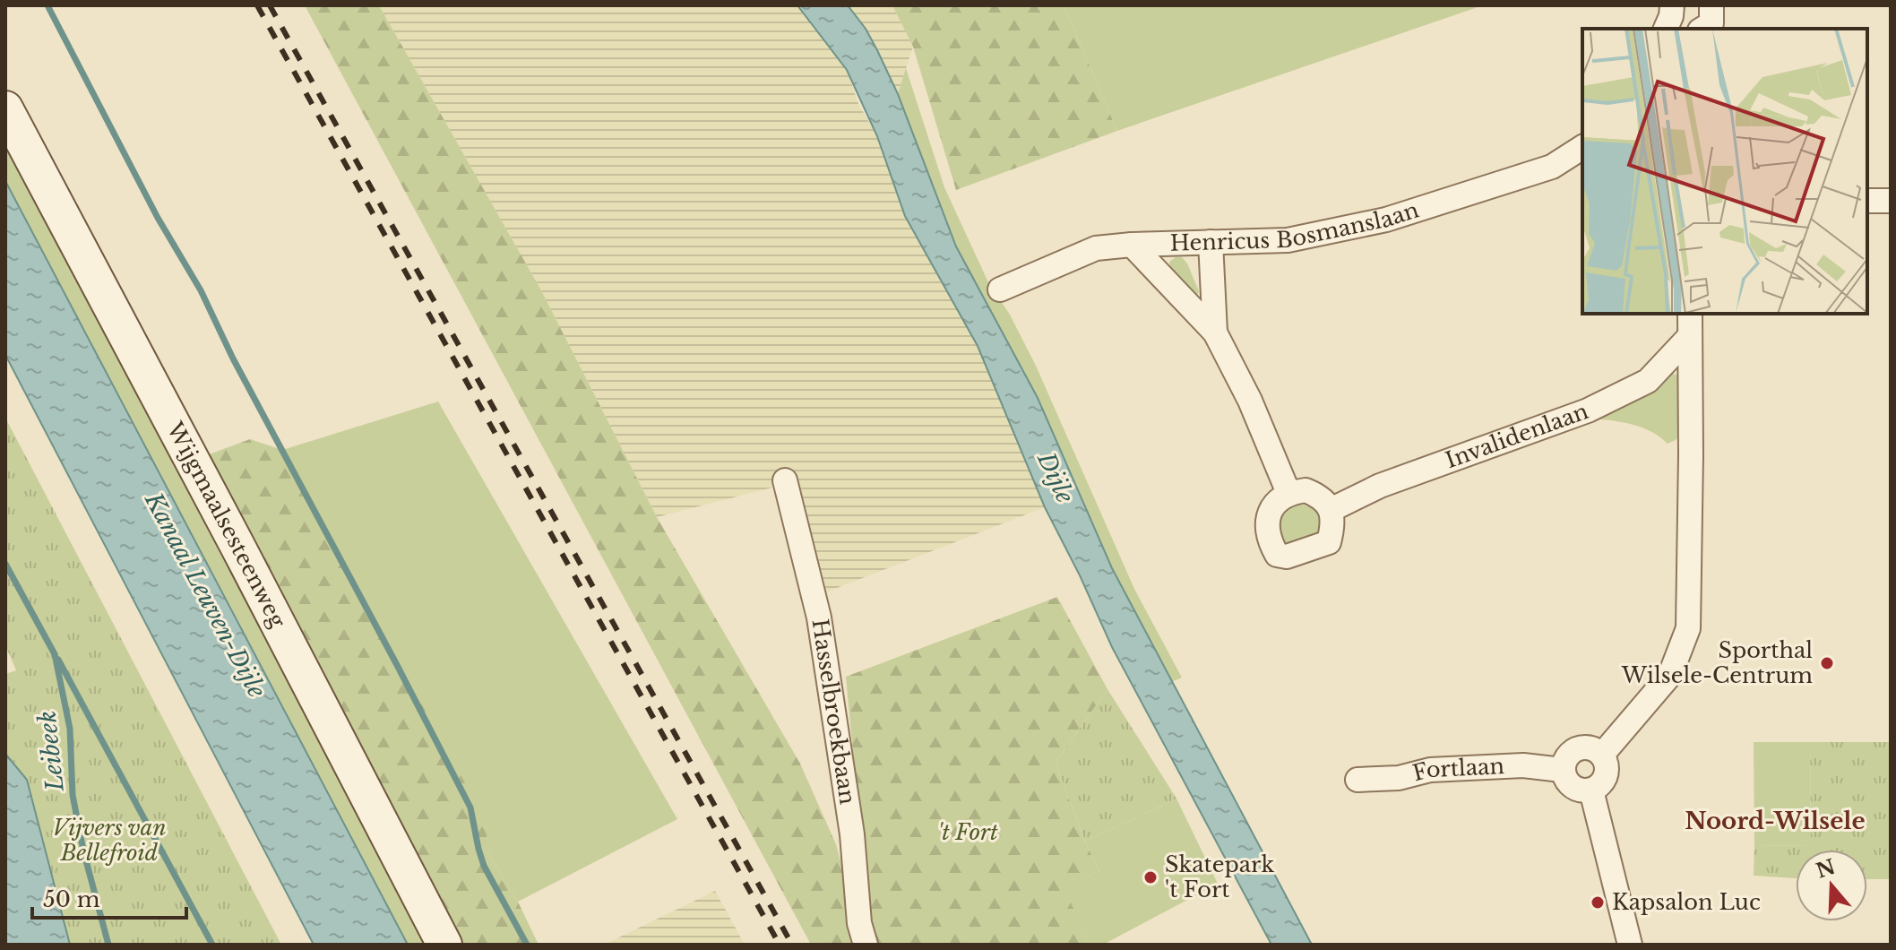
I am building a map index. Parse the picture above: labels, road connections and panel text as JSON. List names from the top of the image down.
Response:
{
  "streets": {
    "street": [
      "Henricus Bosmanslaan",
      "Invalidenlaan",
      "Wijgmaalsesteenweg",
      "Hasselbroekbaan",
      "Fortlaan"
    ]
  },
  "districts": ["Noord-Wilsele"],
  "water": ["Dijle", "Kanaal Leuven-Dijle", "Leibeek"],
  "parks": ["Vijvers van Bellefroid", "'t Fort"],
  "places": ["Sporthal Wilsele-Centrum", "Skatepark 't Fort", "Kapsalon Luc"],
  "scale_bar": "50 m",
  "north": "top"
}
